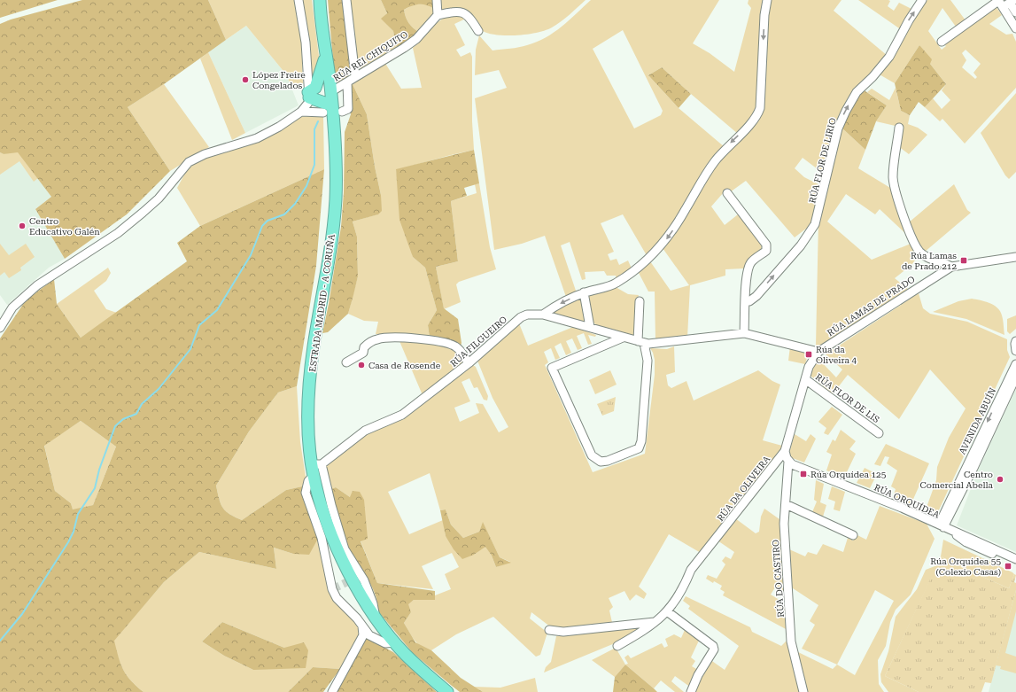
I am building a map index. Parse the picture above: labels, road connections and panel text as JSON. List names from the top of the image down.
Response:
{
  "streets": {
    "highway": ["ESTRADA MADRID - A CORUÑA"],
    "street": [
      "RÚA REI CHIQUITO",
      "RÚA FLOR DE LIRIO",
      "RÚA LAMAS DE PRADO",
      "RÚA FILGUEIRO",
      "RÚA FLOR DE LIS",
      "AVENIDA ABUÍN",
      "RÚA DA OLIVEIRA",
      "RÚA ORQUÍDEA",
      "RÚA DO CASTIRO"
    ]
  },
  "crossings": [
    ["RÚA REI CHIQUITO", "ESTRADA MADRID - A CORUÑA"],
    ["ESTRADA MADRID - A CORUÑA", "RÚA FILGUEIRO"],
    ["RÚA LAMAS DE PRADO", "RÚA FILGUEIRO"],
    ["RÚA LAMAS DE PRADO", "RÚA DA OLIVEIRA"],
    ["RÚA FILGUEIRO", "RÚA DA OLIVEIRA"],
    ["RÚA FLOR DE LIS", "RÚA DA OLIVEIRA"],
    ["AVENIDA ABUÍN", "RÚA ORQUÍDEA"],
    ["RÚA ORQUÍDEA", "RÚA DO CASTIRO"]
  ],
  "one_way": ["RÚA FLOR DE LIRIO"],
  "places": {
    "other": [
      "López Freire Congelados",
      "Centro Educativo Galén",
      "Casa de Rosende",
      "Centro Comercial Abella"
    ],
    "transit": [
      "Rúa Lamas de Prado 212",
      "Rúa da Oliveira 4",
      "Rúa Orquídea 125",
      "Rúa Orquídea 55 (Colexio Casas)"
    ]
  }
}
